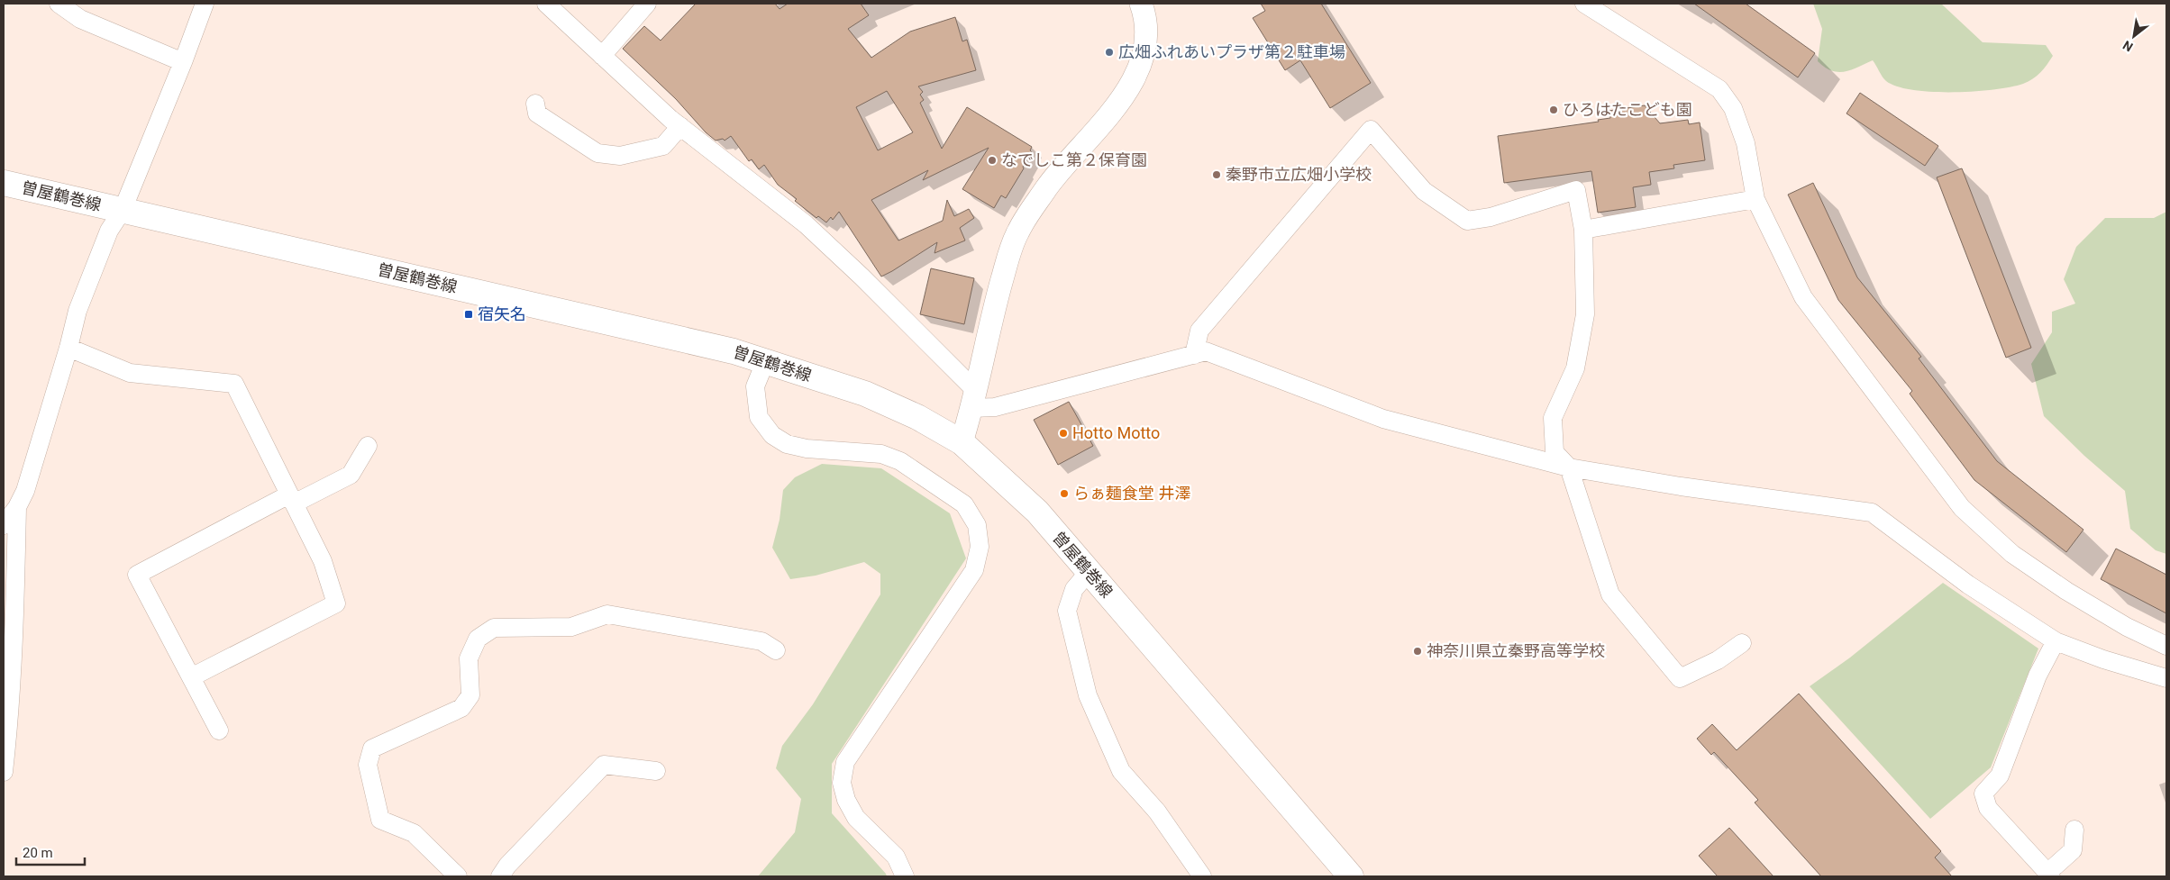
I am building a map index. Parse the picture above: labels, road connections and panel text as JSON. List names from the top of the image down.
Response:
{
  "streets": {
    "main road": ["曽屋鶴巻線"]
  },
  "places": {
    "other": [
      "広畑ふれあいプラザ第２駐車場",
      "ひろはたこども園",
      "なでしこ第２保育園",
      "秦野市立広畑小学校",
      "Hotto Motto",
      "らぁ麺食堂 井澤",
      "神奈川県立秦野高等学校"
    ],
    "transit": ["宿矢名"]
  },
  "scale_bar": "20 m",
  "north": "bottom left"
}
